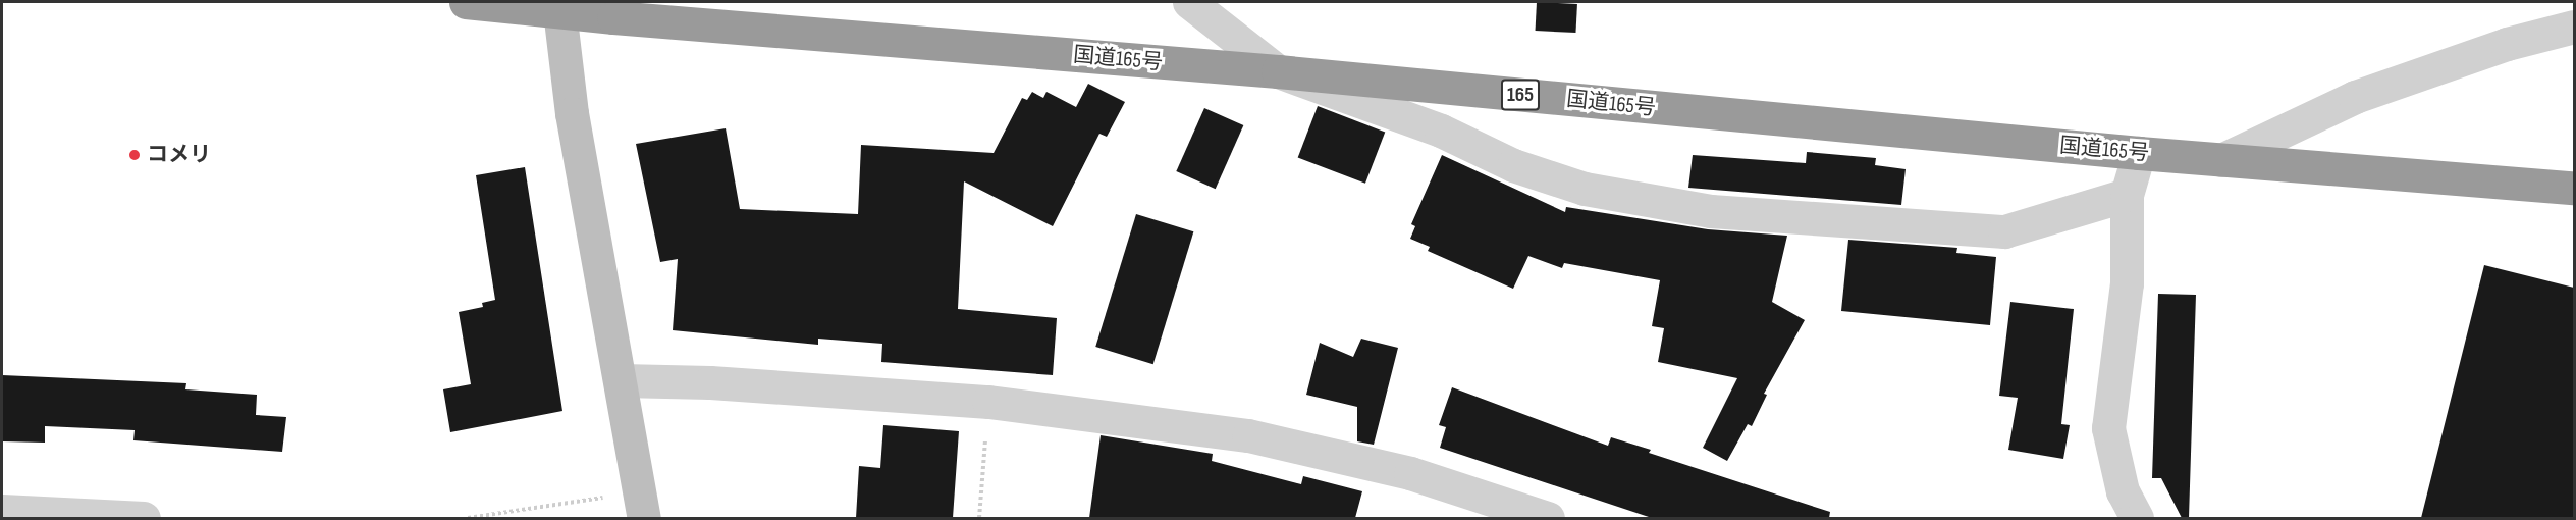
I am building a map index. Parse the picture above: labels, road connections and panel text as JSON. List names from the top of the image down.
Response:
{
  "streets": {
    "highway": ["国道165号", "165"]
  },
  "places": ["コメリ"]
}
